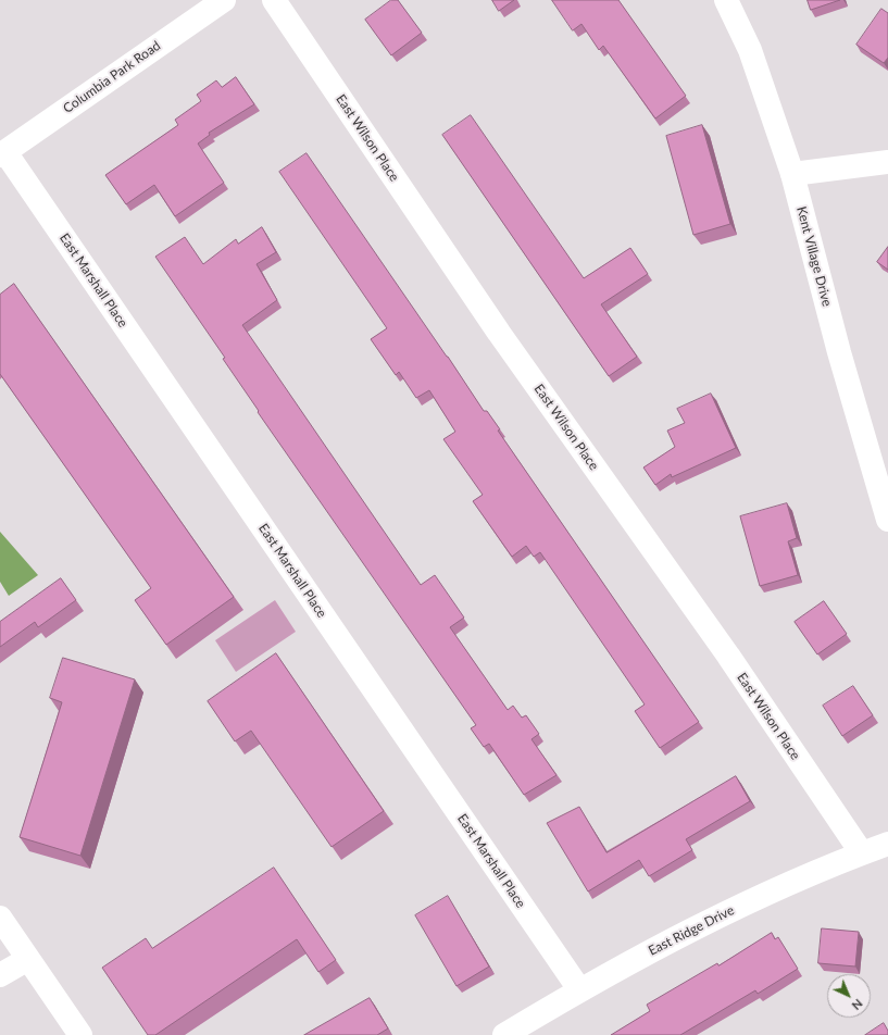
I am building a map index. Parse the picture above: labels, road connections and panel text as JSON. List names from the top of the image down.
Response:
{
  "streets": {
    "street": [
      "Columbia Park Road",
      "East Wilson Place",
      "Kent Village Drive",
      "East Marshall Place",
      "East Ridge Drive"
    ]
  },
  "crossings": [
    ["Columbia Park Road", "East Marshall Place"],
    ["East Wilson Place", "East Ridge Drive"],
    ["East Marshall Place", "East Ridge Drive"]
  ],
  "north": "bottom right"
}
